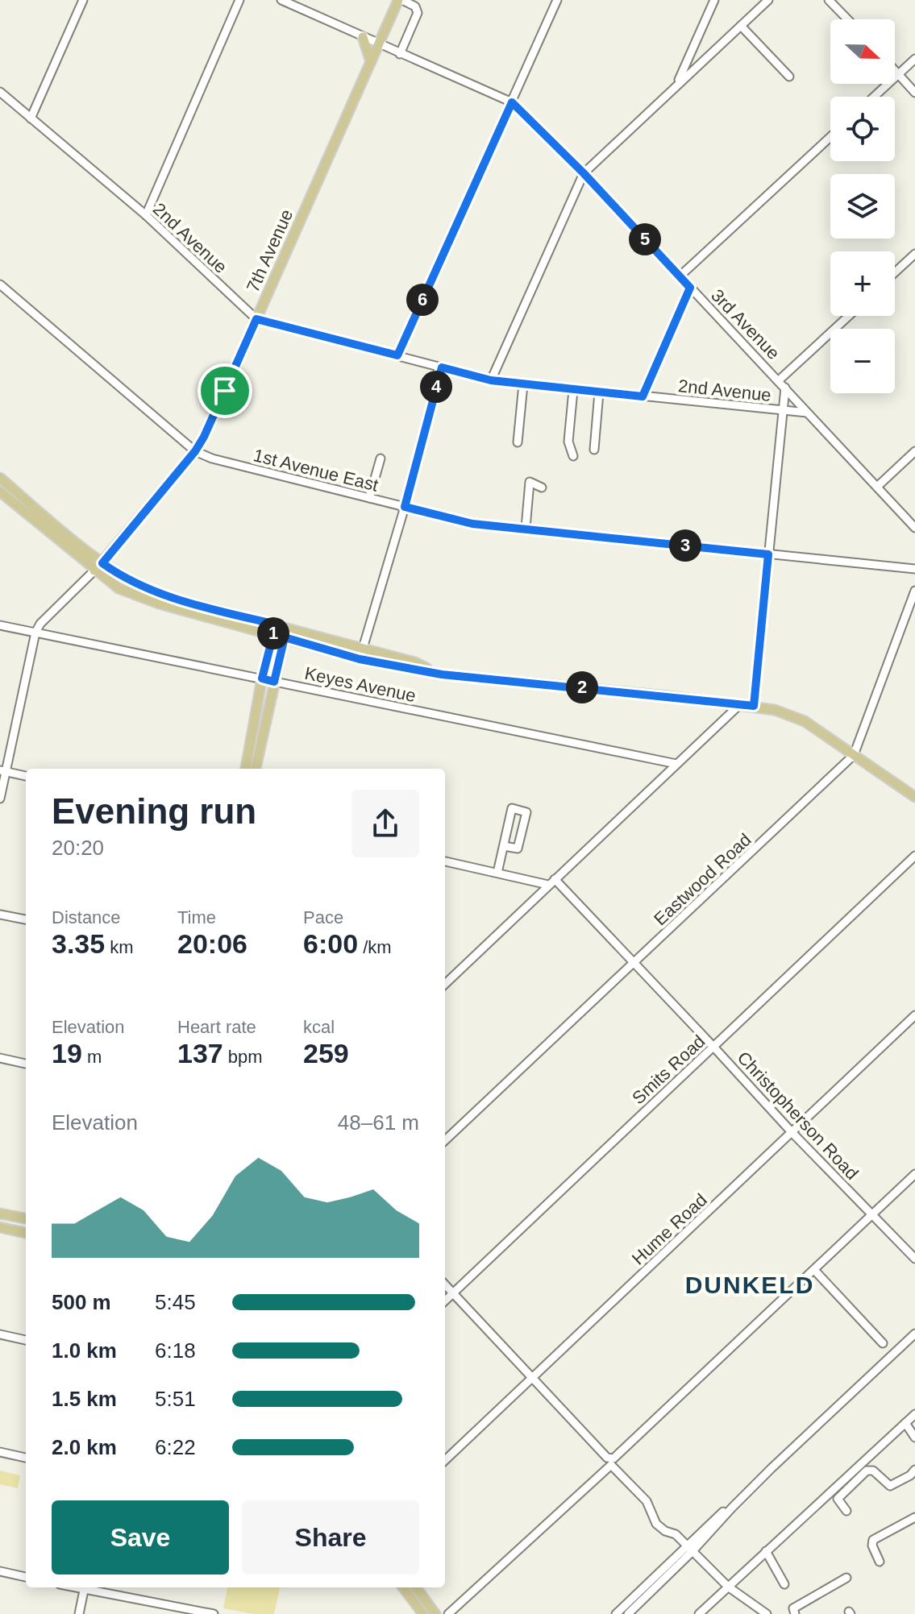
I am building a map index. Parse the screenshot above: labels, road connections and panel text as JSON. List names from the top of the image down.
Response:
{
  "streets": {
    "main road": ["7th Avenue"],
    "street": [
      "2nd Avenue",
      "3rd Avenue",
      "1st Avenue East",
      "Keyes Avenue",
      "Eastwood Road",
      "Smits Road",
      "Christopherson Road",
      "Hume Road"
    ]
  },
  "crossings": [
    ["2nd Avenue", "7th Avenue"],
    ["2nd Avenue", "3rd Avenue"],
    ["7th Avenue", "3rd Avenue"],
    ["7th Avenue", "1st Avenue East"],
    ["Eastwood Road", "Christopherson Road"],
    ["Smits Road", "Christopherson Road"],
    ["Christopherson Road", "Hume Road"]
  ],
  "districts": ["DUNKELD"],
  "north": "right",
  "page": {
    "map_buttons": ["+", "−"],
    "pins": [
      "5",
      "6",
      "4",
      "3",
      "1",
      "2"
    ],
    "heading": ["Evening run", "20:20"],
    "stats": [
      ["Distance", "3.35 km"],
      ["Time", "20:06"],
      ["Pace", "6:00 /km"],
      ["Elevation", "19 m"],
      ["Heart rate", "137 bpm"],
      ["kcal", "259"]
    ],
    "chart": ["Elevation", "48–61 m"],
    "list": [
      {
        "name": "500 m",
        "note": "5:45"
      },
      {
        "name": "1.0 km",
        "note": "6:18"
      },
      {
        "name": "1.5 km",
        "note": "5:51"
      },
      {
        "name": "2.0 km",
        "note": "6:22"
      }
    ],
    "buttons": ["Save", "Share"]
  }
}
